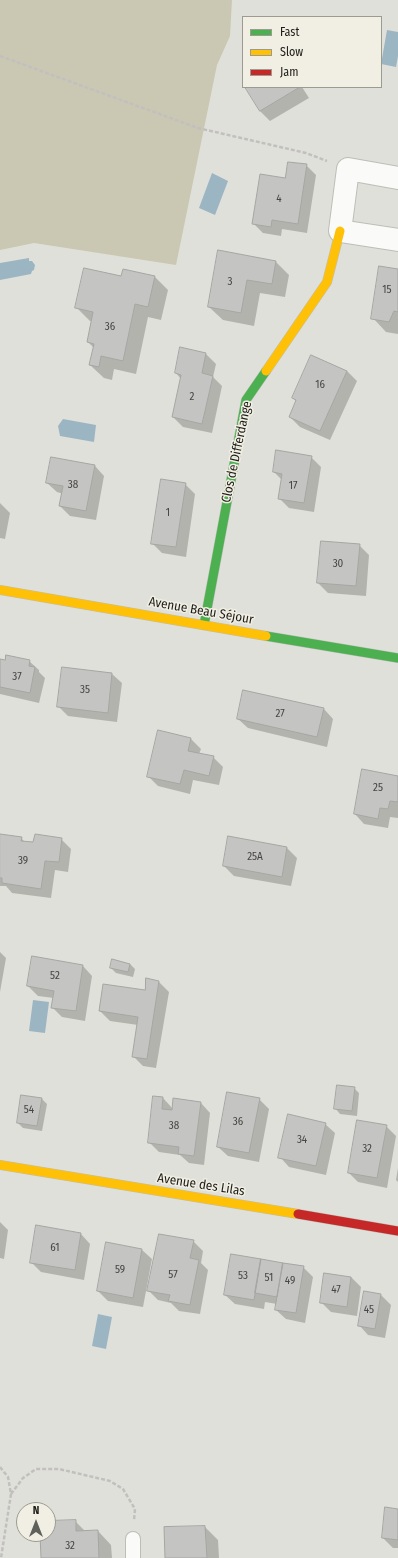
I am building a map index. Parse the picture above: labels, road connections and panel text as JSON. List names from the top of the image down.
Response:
{
  "streets": {
    "street": ["Clos de Differdange", "Avenue Beau Séjour", "Avenue des Lilas"]
  },
  "crossings": [
    ["Clos de Differdange", "Avenue Beau Séjour"]
  ],
  "house_numbers": [
    "4",
    "3",
    "15",
    "36",
    "16",
    "2",
    "38",
    "17",
    "1",
    "30",
    "37",
    "35",
    "27",
    "25",
    "25A",
    "39",
    "52",
    "54",
    "36",
    "38",
    "34",
    "32",
    "61",
    "59",
    "57",
    "53",
    "51",
    "49",
    "47",
    "45",
    "32"
  ],
  "legend": ["Fast", "Slow", "Jam"],
  "north": "top"
}
